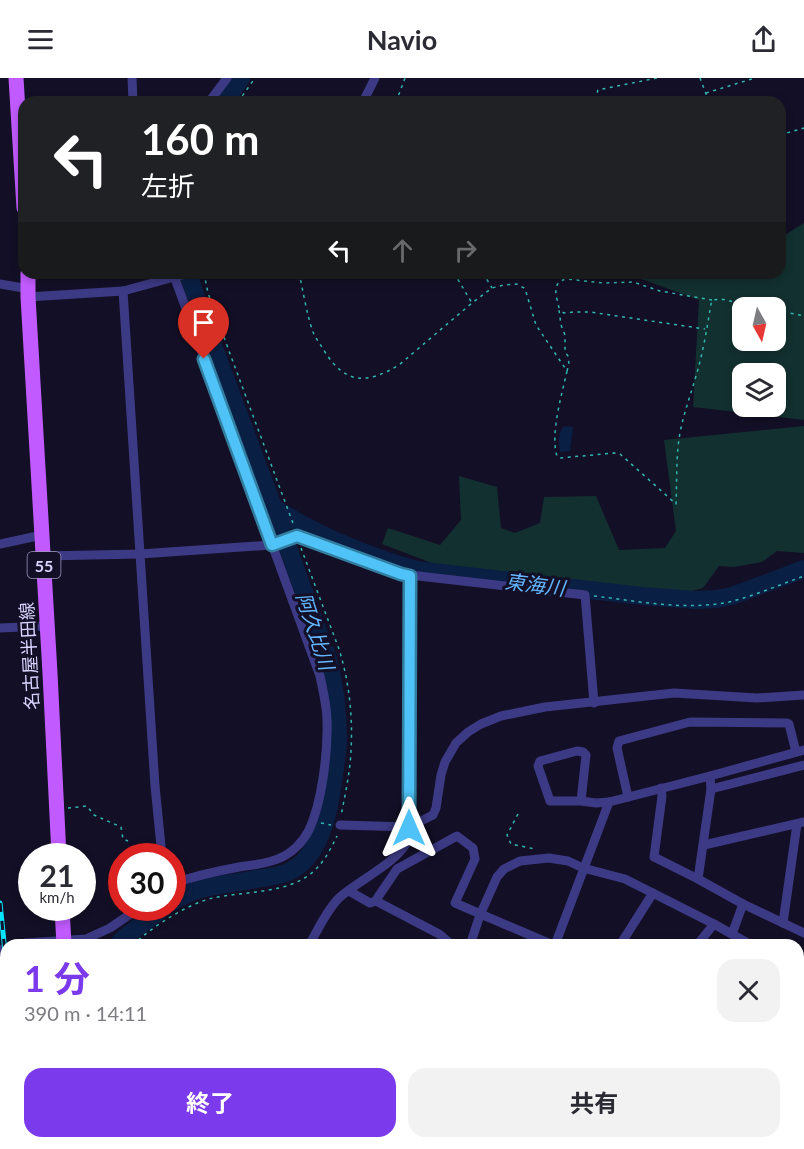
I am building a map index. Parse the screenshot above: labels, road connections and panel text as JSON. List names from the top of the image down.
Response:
{
  "streets": {
    "main road": ["55", "名古屋半田線"]
  },
  "water": ["東海川", "阿久比川"],
  "north": "bottom",
  "page": {
    "header": "Navio",
    "turn": ["160 m", "左折"],
    "speed": "21 km/h",
    "limit": "30",
    "heading": ["1 分", "390 m · 14:11"],
    "buttons": ["終了", "共有"]
  }
}
